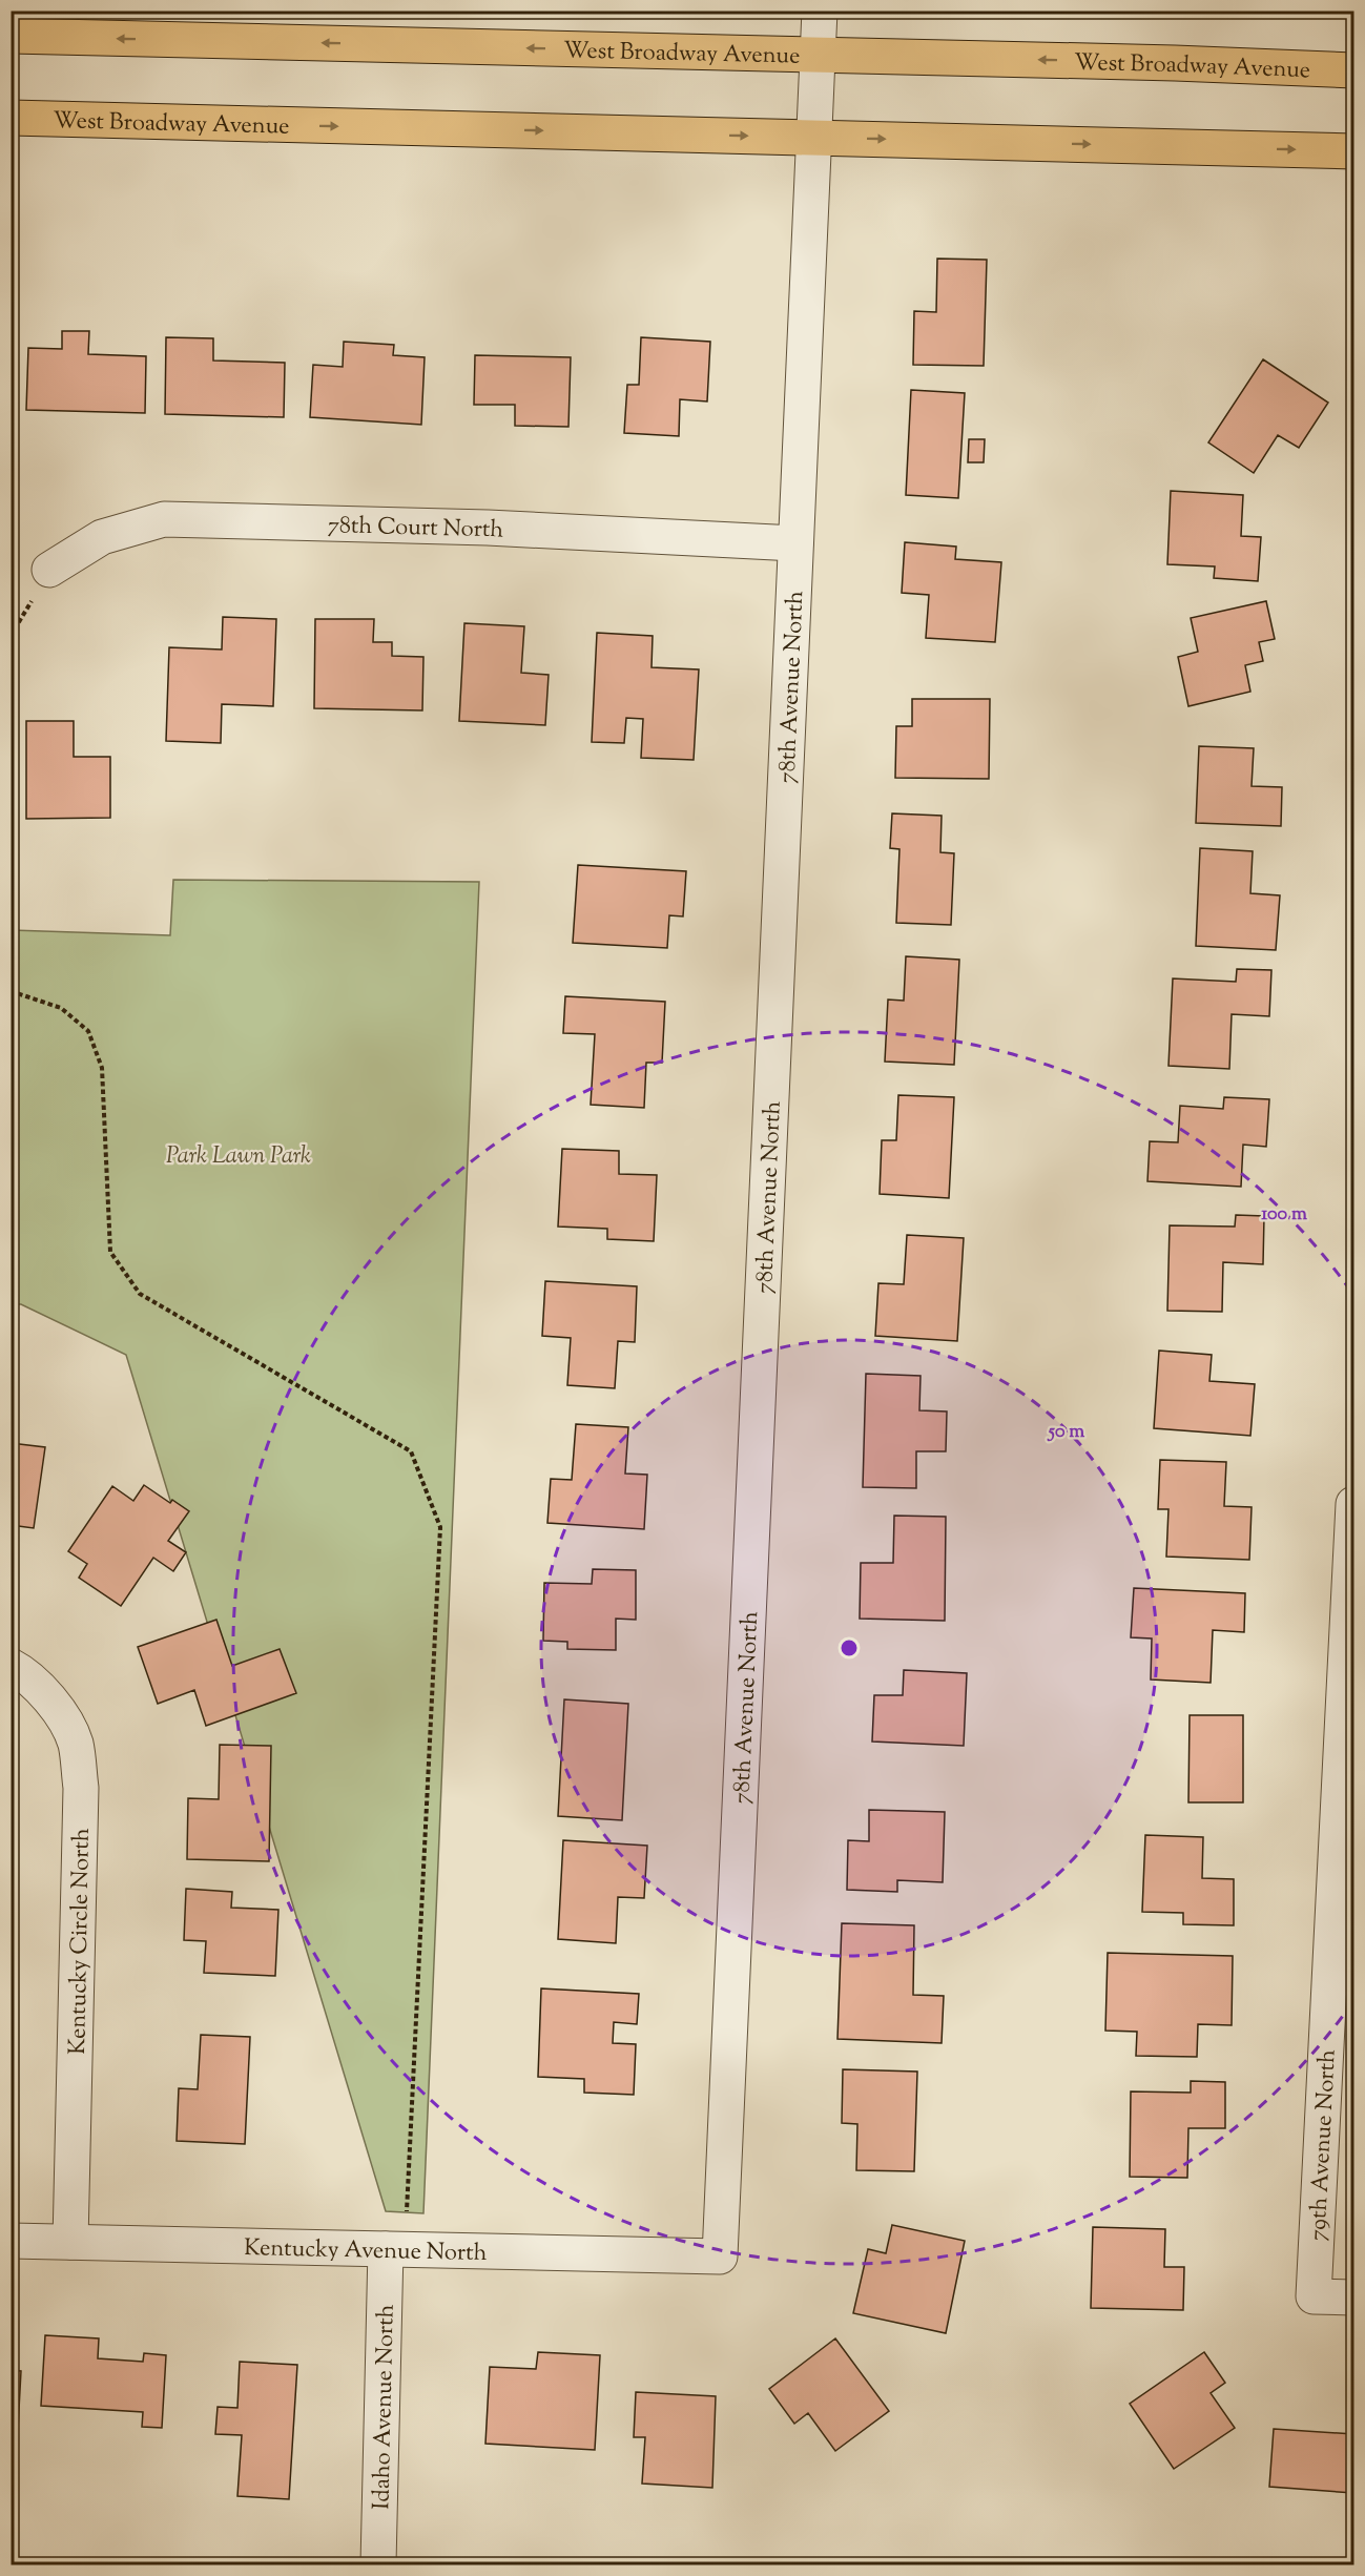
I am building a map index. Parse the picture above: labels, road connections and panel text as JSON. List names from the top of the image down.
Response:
{
  "streets": {
    "main road": ["West Broadway Avenue"],
    "street": [
      "78th Court North",
      "78th Avenue North",
      "Kentucky Circle North",
      "79th Avenue North",
      "Kentucky Avenue North",
      "Idaho Avenue North"
    ]
  },
  "crossings": [
    ["West Broadway Avenue", "78th Avenue North"],
    ["78th Court North", "78th Avenue North"],
    ["78th Avenue North", "Kentucky Avenue North"],
    ["Kentucky Circle North", "Kentucky Avenue North"],
    ["Kentucky Avenue North", "Idaho Avenue North"]
  ],
  "parks": ["Park Lawn Park"],
  "rings": ["100 m", "50 m"]
}
